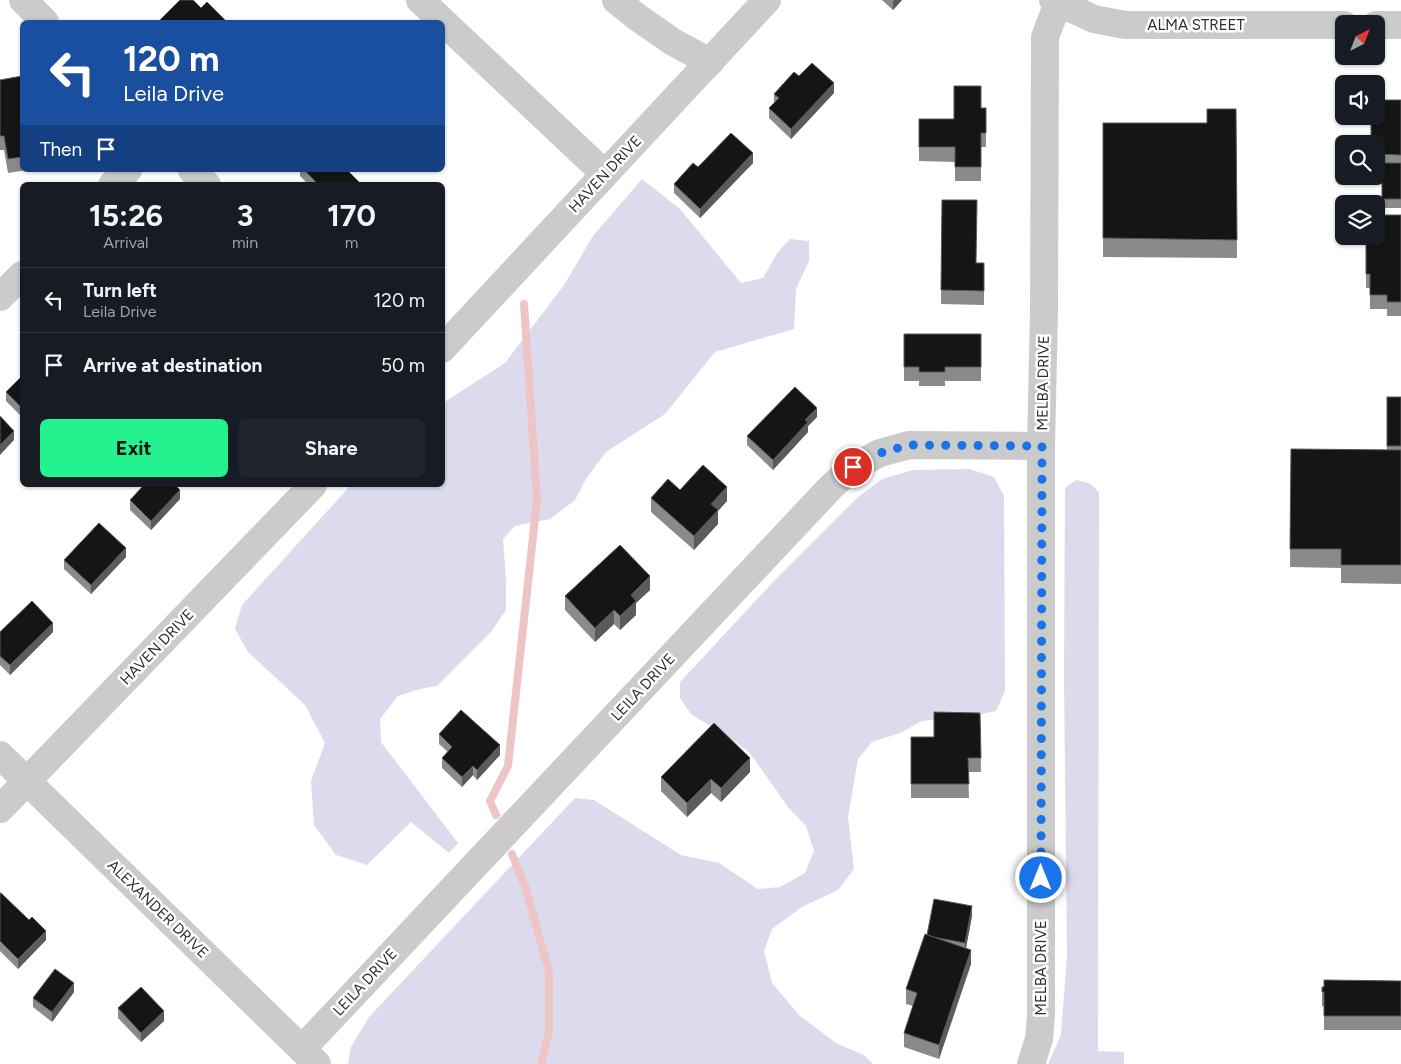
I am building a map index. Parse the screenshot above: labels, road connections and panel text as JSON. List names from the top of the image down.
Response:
{
  "streets": {
    "street": [
      "ALMA STREET",
      "HAVEN DRIVE",
      "MELBA DRIVE",
      "LEILA DRIVE",
      "ALEXANDER DRIVE"
    ]
  },
  "crossings": [
    ["ALMA STREET", "MELBA DRIVE"],
    ["HAVEN DRIVE", "ALEXANDER DRIVE"],
    ["MELBA DRIVE", "LEILA DRIVE"],
    ["LEILA DRIVE", "ALEXANDER DRIVE"]
  ],
  "north": "top right",
  "page": {
    "turn": ["120 m", "Leila Drive"],
    "then": "Then",
    "eta": [
      "15:26",
      "Arrival",
      "3",
      "min",
      "170",
      "m"
    ],
    "list": [
      {
        "name": "Turn left",
        "note": "Leila Drive",
        "value": "120 m"
      },
      {
        "name": "Arrive at destination",
        "value": "50 m"
      }
    ],
    "buttons": ["Exit", "Share"]
  }
}
